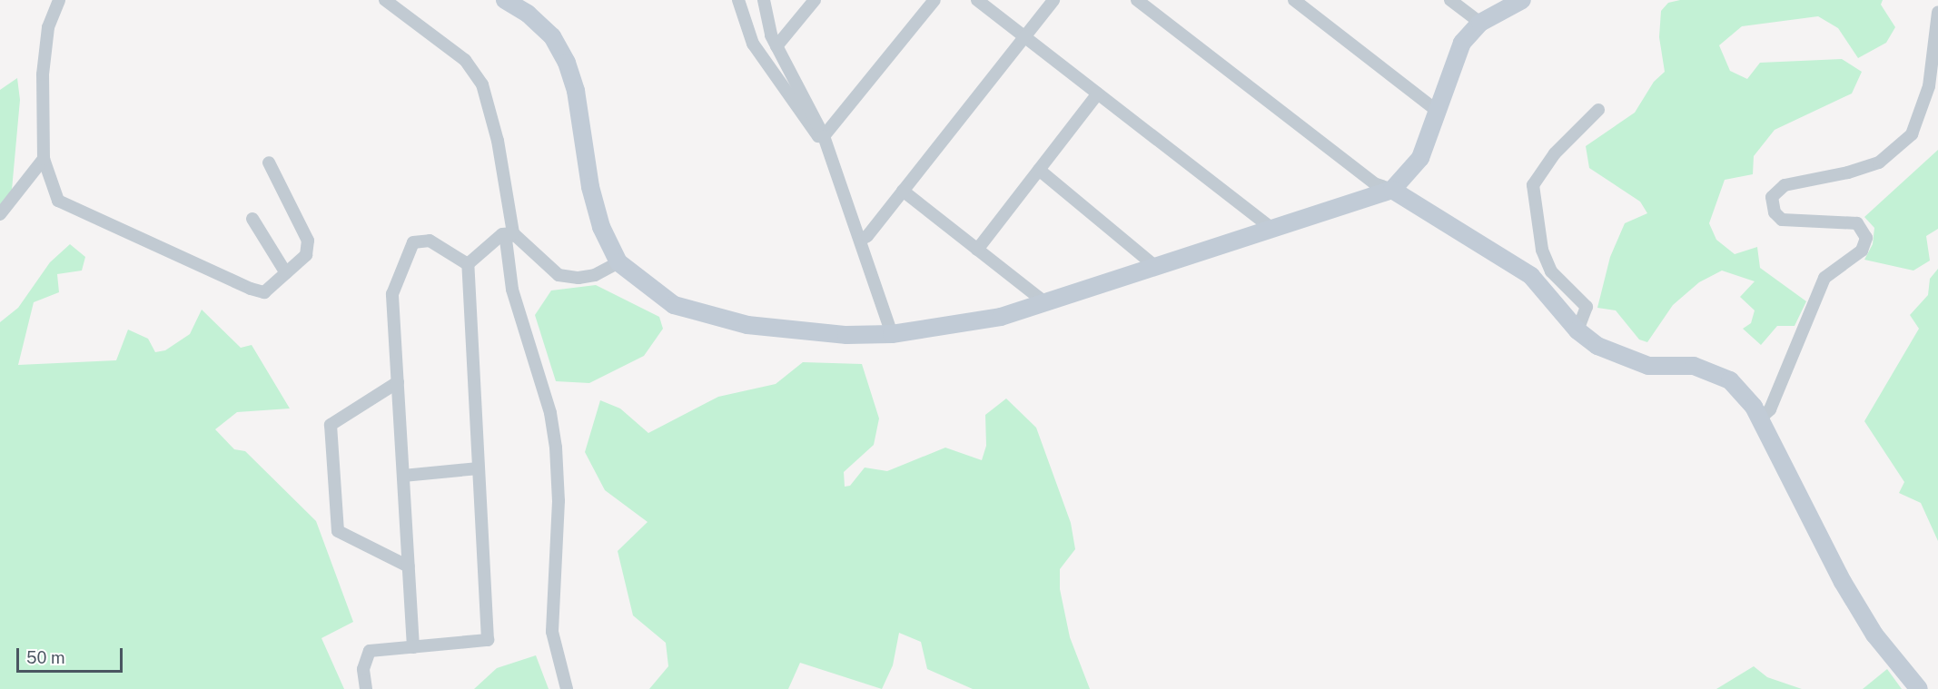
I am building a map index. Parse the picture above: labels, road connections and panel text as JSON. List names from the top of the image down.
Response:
{
  "scale_bar": "50 m"
}
